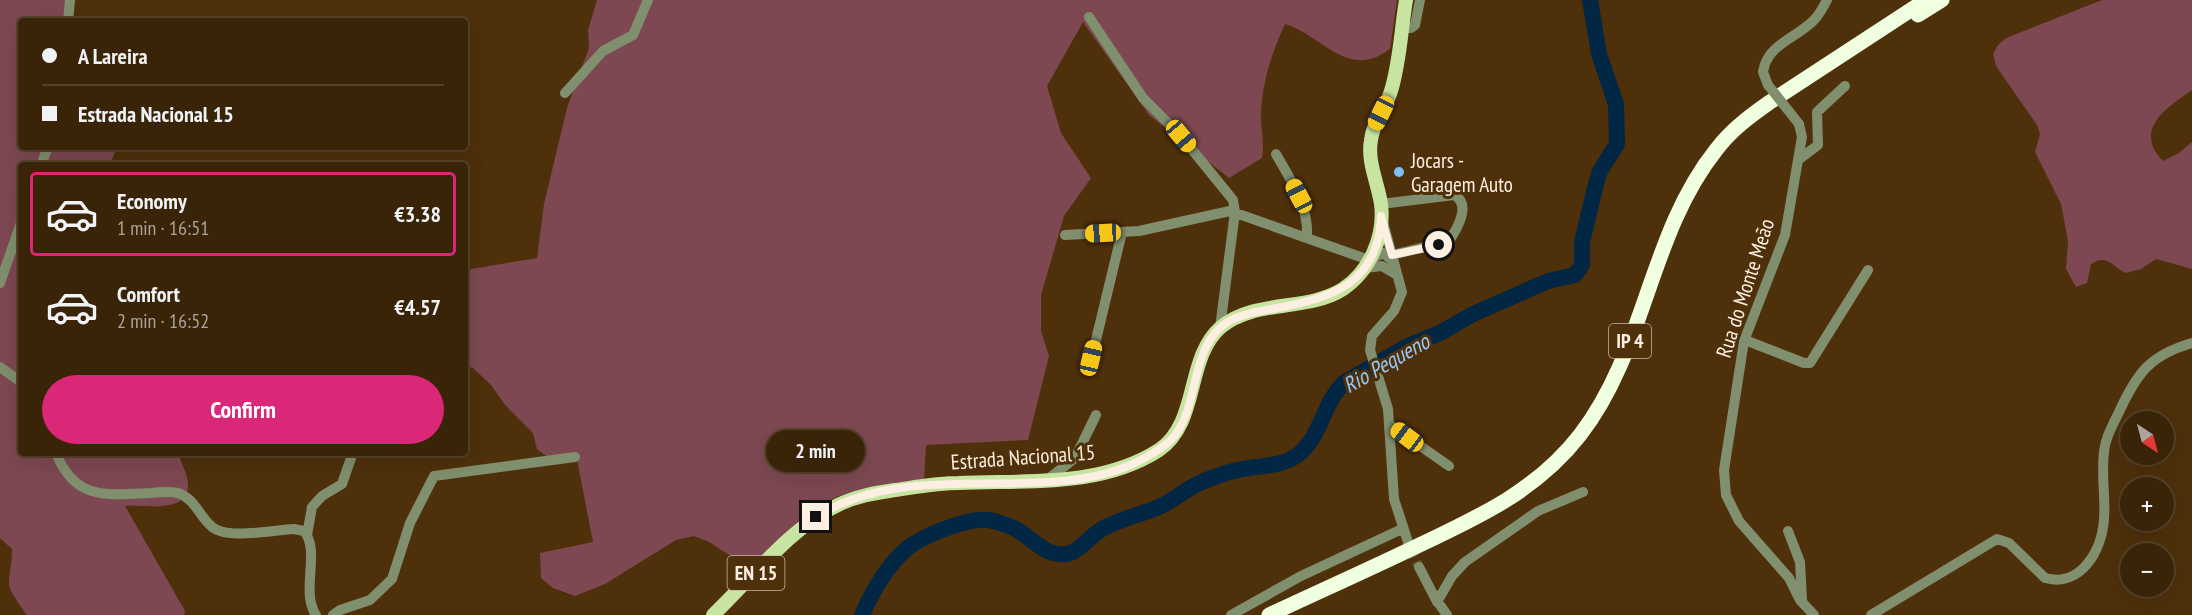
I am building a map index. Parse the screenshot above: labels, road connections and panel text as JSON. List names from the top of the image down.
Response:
{
  "streets": {
    "highway": ["IP 4"],
    "main road": ["Estrada Nacional 15", "EN 15"],
    "street": ["Rua do Monte Meão"]
  },
  "water": ["Rio Pequeno"],
  "places": ["Jocars - Garagem Auto"],
  "north": "bottom right",
  "page": {
    "banner": ["A Lareira", "Estrada Nacional 15"],
    "list": [
      {
        "name": "Economy",
        "note": "1 min · 16:51",
        "value": "€3.38"
      },
      {
        "name": "Comfort",
        "note": "2 min · 16:52",
        "value": "€4.57"
      }
    ],
    "buttons": "Confirm",
    "map_buttons": ["+", "−"],
    "bubble": "2 min"
  }
}
